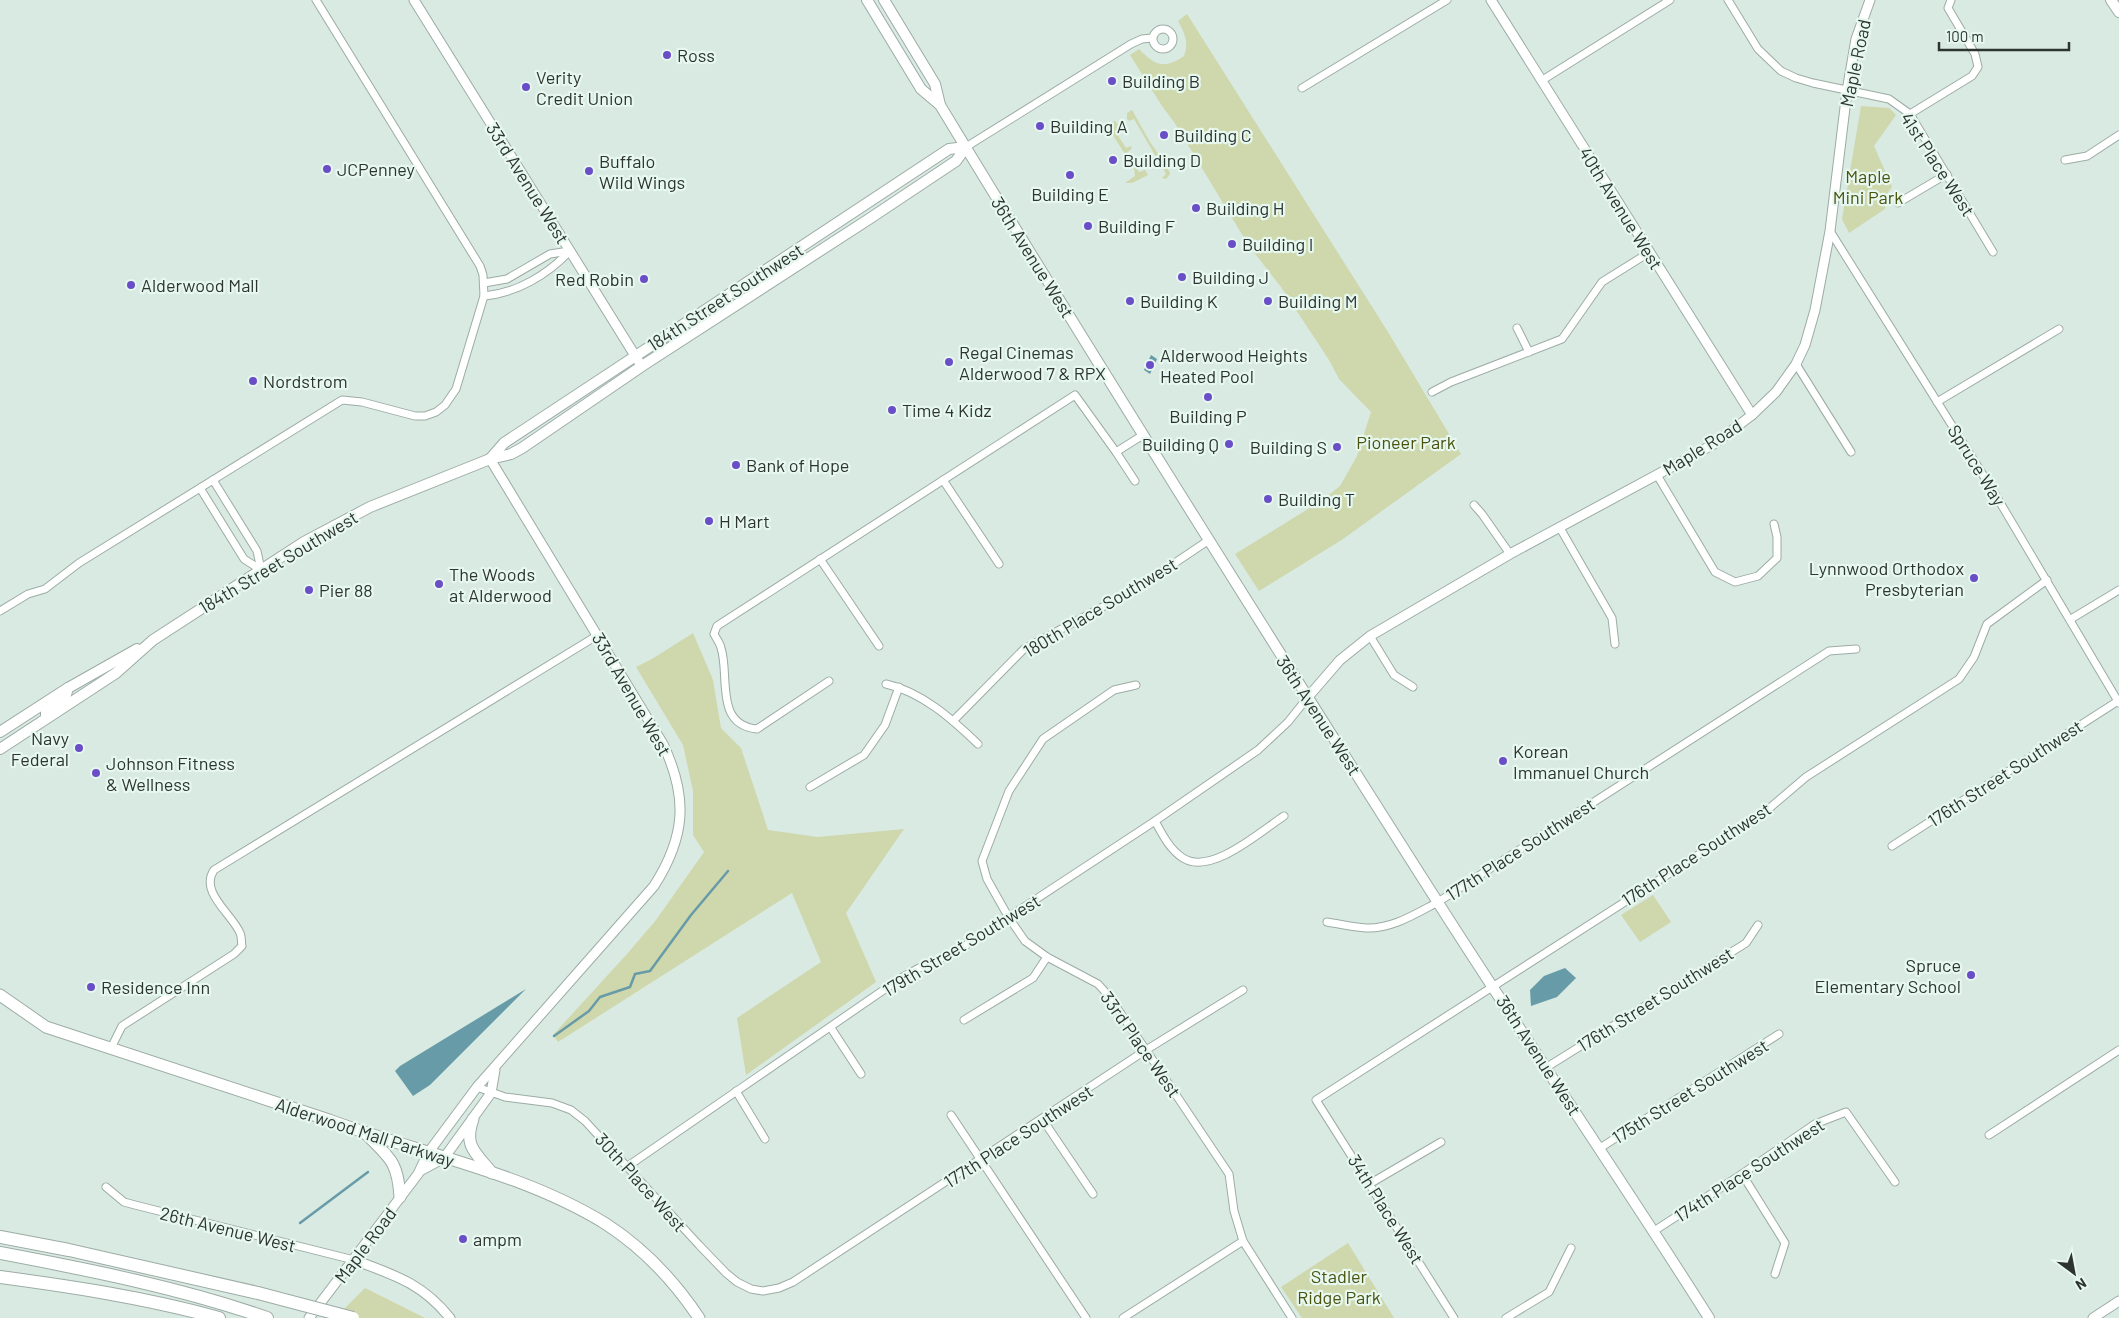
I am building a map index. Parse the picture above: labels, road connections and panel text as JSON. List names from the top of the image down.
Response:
{
  "streets": {
    "main road": ["36th Avenue West", "184th Street Southwest", "Alderwood Mall Parkway"],
    "street": [
      "Maple Road",
      "41st Place West",
      "33rd Avenue West",
      "40th Avenue West",
      "Spruce Way",
      "180th Place Southwest",
      "176th Street Southwest",
      "177th Place Southwest",
      "176th Place Southwest",
      "179th Street Southwest",
      "33rd Place West",
      "175th Street Southwest",
      "174th Place Southwest",
      "30th Place West",
      "34th Place West",
      "26th Avenue West"
    ]
  },
  "crossings": [
    ["Maple Road", "41st Place West"],
    ["Maple Road", "33rd Avenue West"],
    ["Maple Road", "40th Avenue West"],
    ["Maple Road", "36th Avenue West"],
    ["Maple Road", "Spruce Way"],
    ["Maple Road", "179th Street Southwest"],
    ["Maple Road", "Alderwood Mall Parkway"],
    ["Maple Road", "26th Avenue West"],
    ["33rd Avenue West", "184th Street Southwest"],
    ["33rd Avenue West", "Alderwood Mall Parkway"],
    ["33rd Avenue West", "30th Place West"],
    ["36th Avenue West", "184th Street Southwest"],
    ["36th Avenue West", "180th Place Southwest"],
    ["36th Avenue West", "176th Street Southwest"],
    ["36th Avenue West", "177th Place Southwest"],
    ["36th Avenue West", "176th Place Southwest"],
    ["36th Avenue West", "179th Street Southwest"],
    ["36th Avenue West", "175th Street Southwest"],
    ["36th Avenue West", "174th Place Southwest"],
    ["Spruce Way", "176th Street Southwest"],
    ["Spruce Way", "176th Place Southwest"],
    ["177th Place Southwest", "33rd Place West"],
    ["177th Place Southwest", "30th Place West"],
    ["176th Place Southwest", "34th Place West"],
    ["179th Street Southwest", "33rd Place West"],
    ["179th Street Southwest", "30th Place West"]
  ],
  "parks": ["Maple Mini Park", "Pioneer Park", "Stadler Ridge Park"],
  "places": [
    "Ross",
    "Building B",
    "Verity Credit Union",
    "Building A",
    "Building C",
    "Building D",
    "JCPenney",
    "Buffalo Wild Wings",
    "Building E",
    "Building H",
    "Building F",
    "Building I",
    "Building J",
    "Red Robin",
    "Alderwood Mall",
    "Building K",
    "Building M",
    "Regal Cinemas Alderwood 7 & RPX",
    "Alderwood Heights Heated Pool",
    "Nordstrom",
    "Building P",
    "Time 4 Kidz",
    "Building Q",
    "Building S",
    "Bank of Hope",
    "Building T",
    "H Mart",
    "Lynnwood Orthodox Presbyterian",
    "The Woods at Alderwood",
    "Pier 88",
    "Navy Federal",
    "Korean Immanuel Church",
    "Johnson Fitness & Wellness",
    "Spruce Elementary School",
    "Residence Inn",
    "ampm"
  ],
  "scale_bar": "100 m",
  "north": "bottom right"
}
